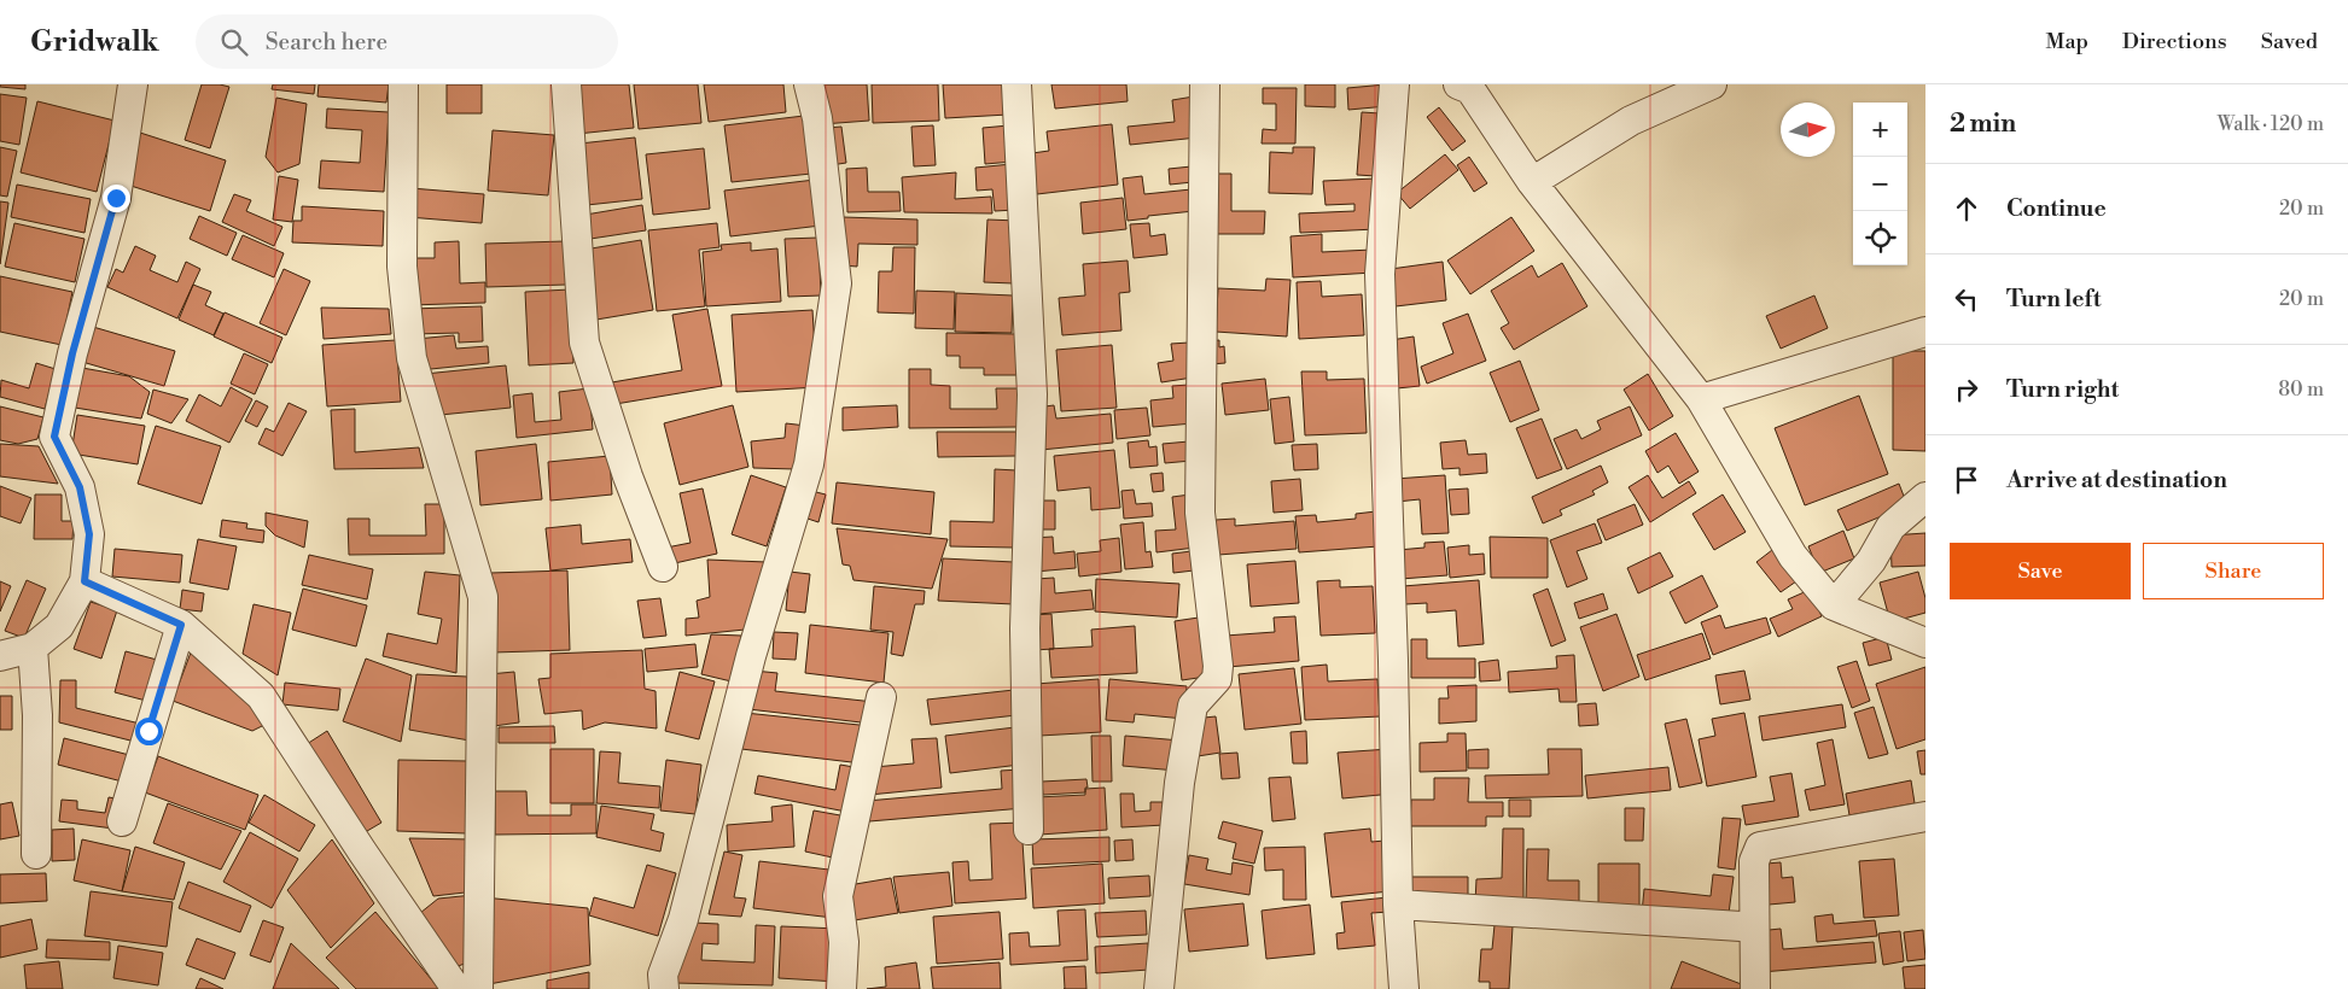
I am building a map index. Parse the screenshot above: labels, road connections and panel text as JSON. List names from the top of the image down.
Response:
{
  "north": "right",
  "page": {
    "header": "Gridwalk",
    "search": "Search here",
    "nav": ["Map", "Directions", "Saved"],
    "heading": ["2 min", "Walk · 120 m"],
    "map_buttons": ["+", "−"],
    "list": [
      ["Continue", "20 m"],
      ["Turn left", "20 m"],
      ["Turn right", "80 m"],
      "Arrive at destination"
    ],
    "buttons": ["Save", "Share"]
  }
}
